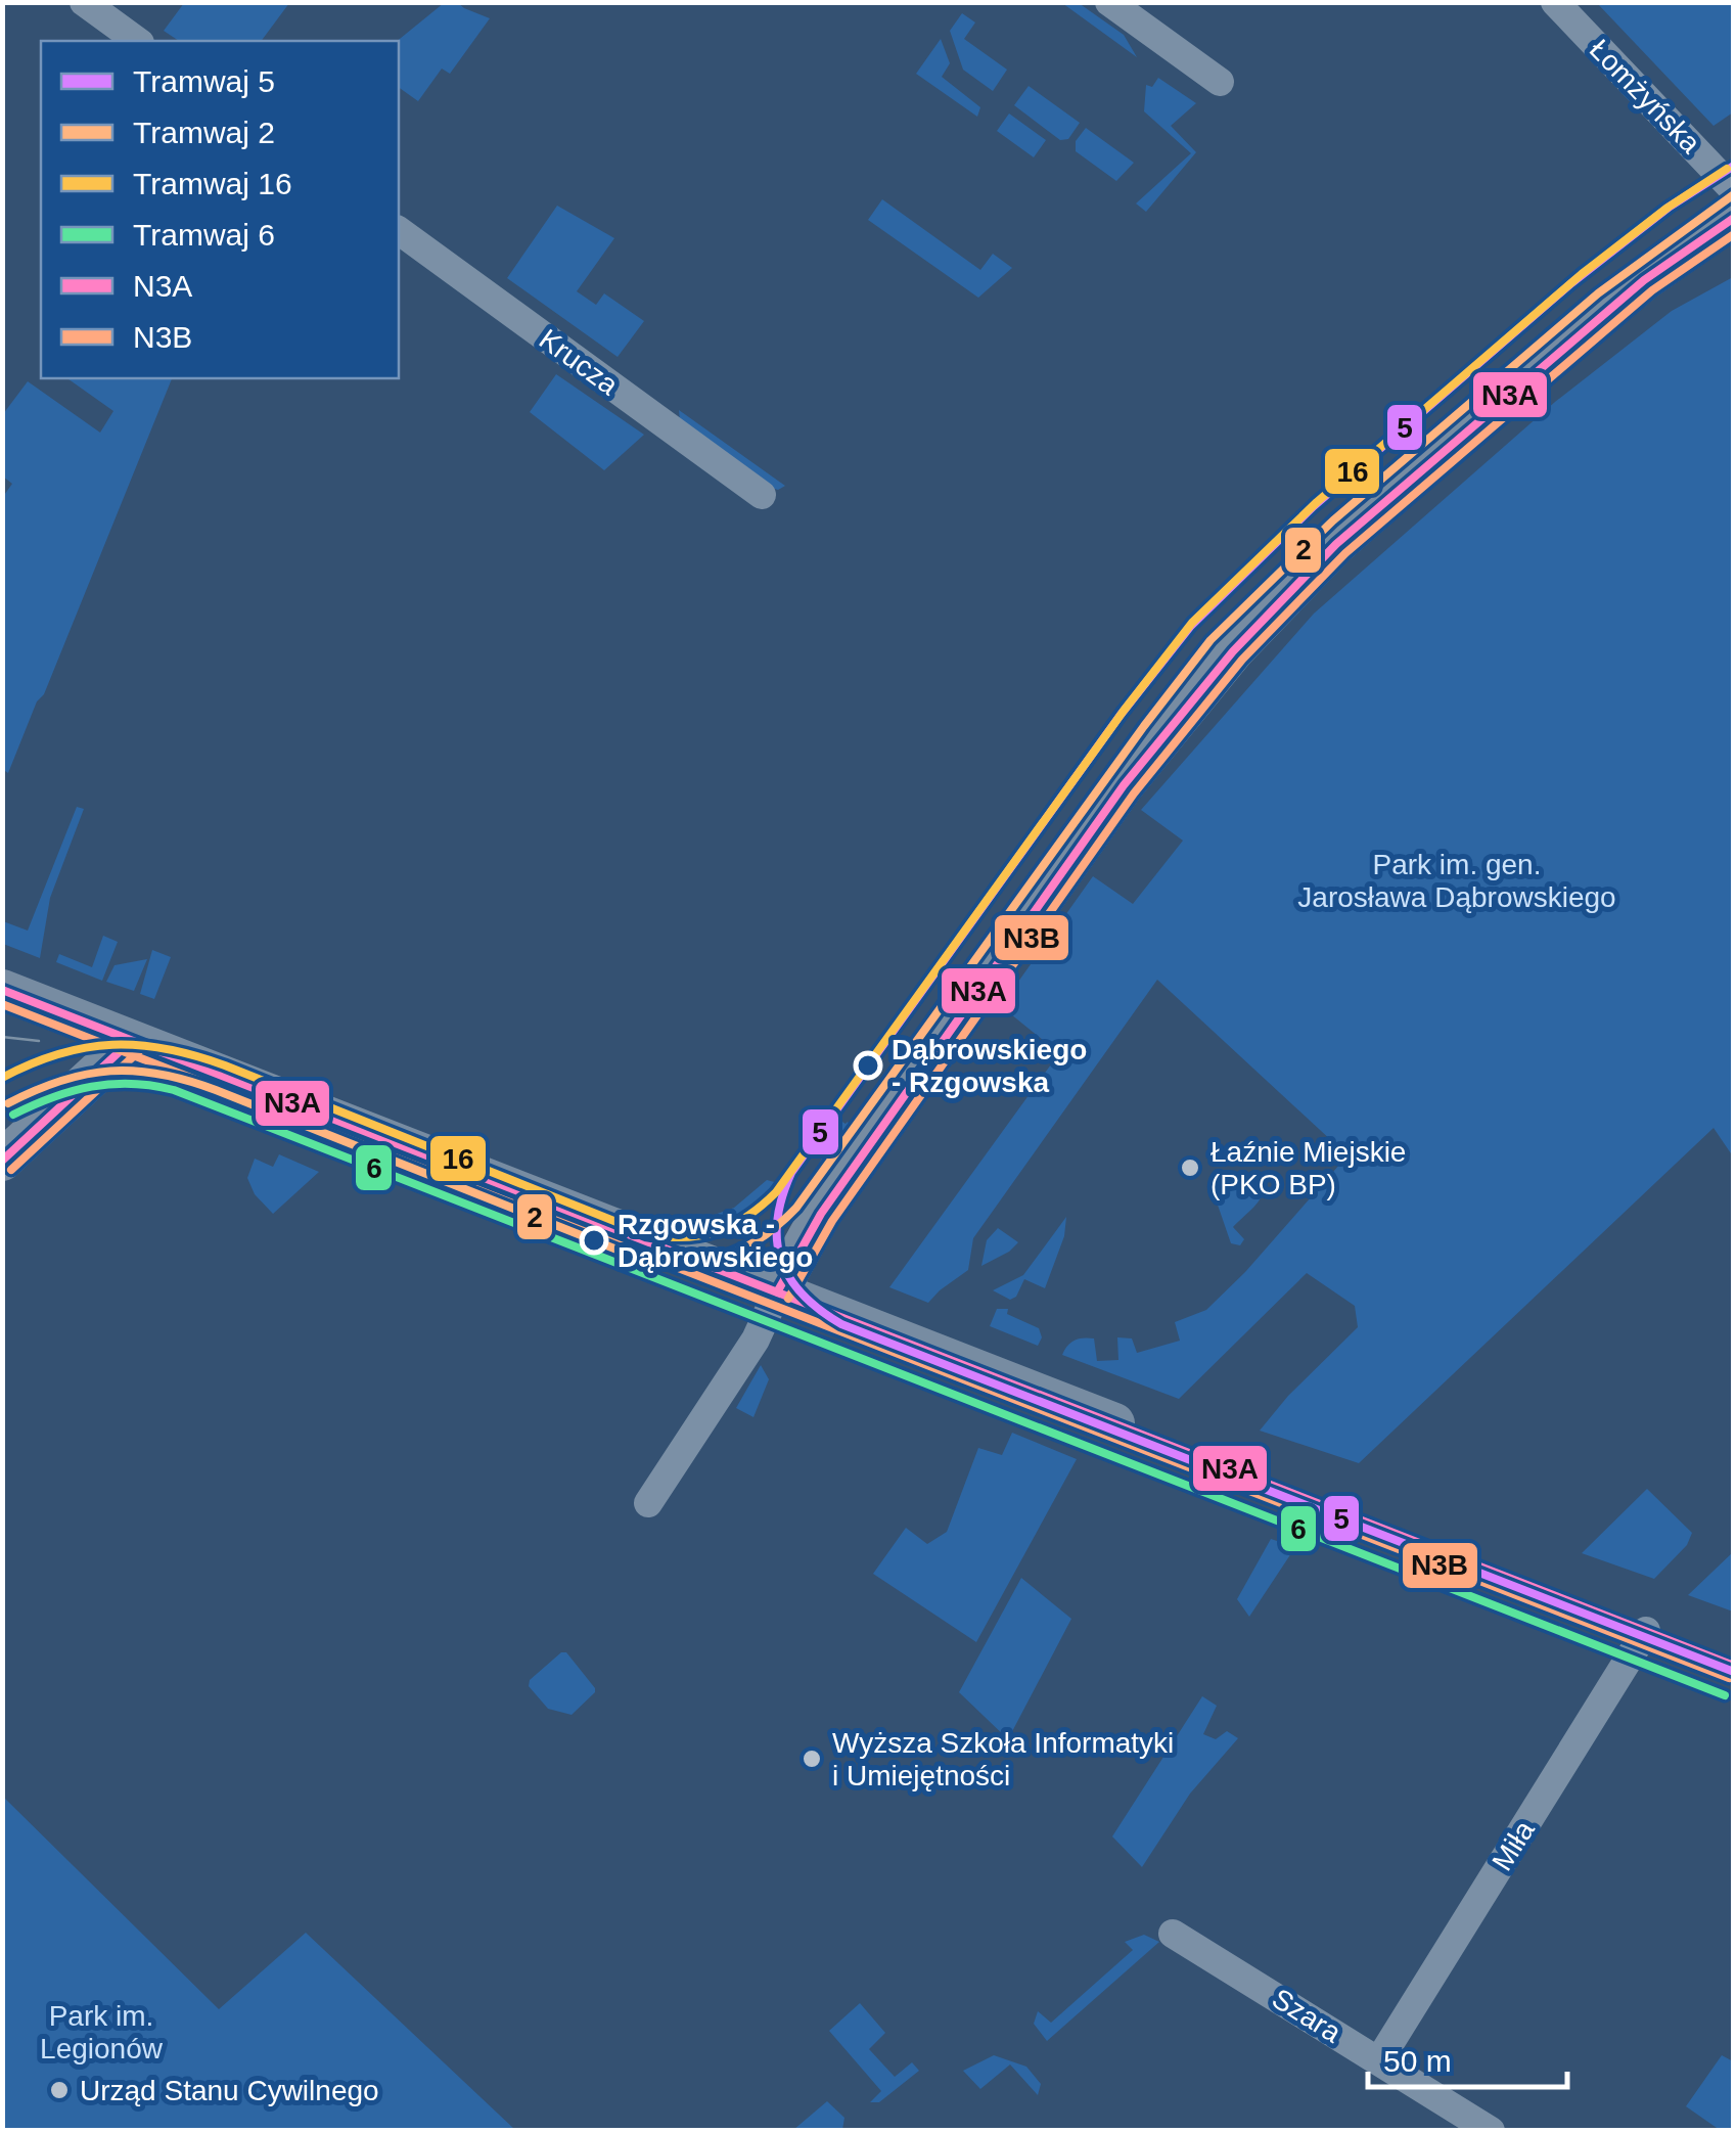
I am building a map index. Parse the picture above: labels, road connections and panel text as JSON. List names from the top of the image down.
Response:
{
  "streets": {
    "street": [
      "Łomżyńska",
      "Krucza",
      "Miła",
      "Szara"
    ]
  },
  "crossings": [
    ["Miła", "Szara"]
  ],
  "parks": ["Park im. gen. Jarosława Dąbrowskiego", "Park im. Legionów"],
  "places": [
    "Dąbrowskiego - Rzgowska",
    "Łaźnie Miejskie (PKO BP)",
    "Rzgowska - Dąbrowskiego",
    "Wyższa Szkoła Informatyki i Umiejętności",
    "Urząd Stanu Cywilnego"
  ],
  "lines": [
    "tram line 5",
    "tram line 16",
    "tram line 2",
    "transit line N3A",
    "transit line N3B",
    "tram line 6"
  ],
  "legend": [
    "Tramwaj 5",
    "Tramwaj 2",
    "Tramwaj 16",
    "Tramwaj 6",
    "N3A",
    "N3B"
  ],
  "scale_bar": "50 m"
}
